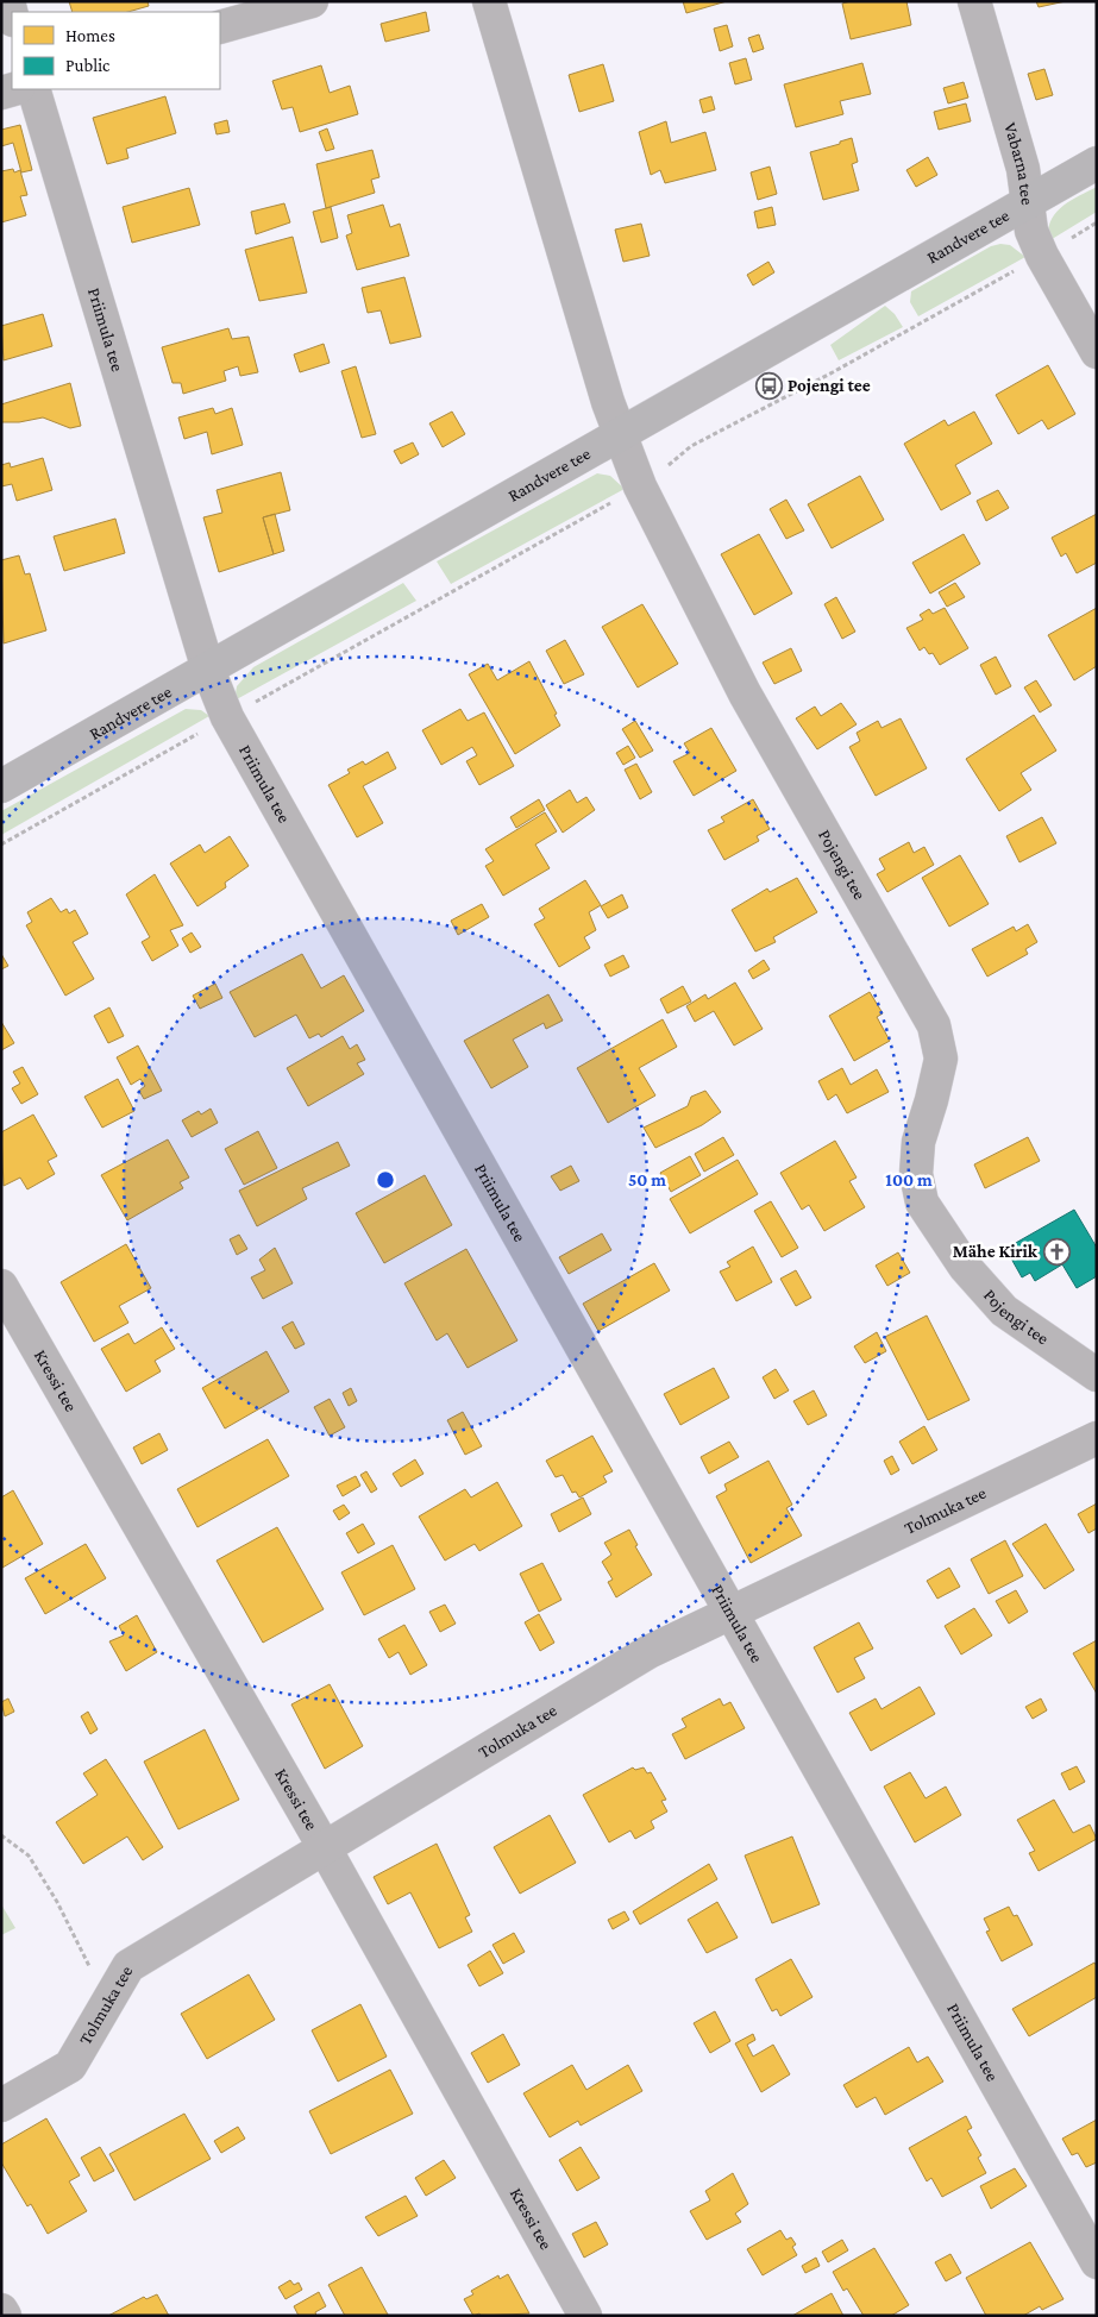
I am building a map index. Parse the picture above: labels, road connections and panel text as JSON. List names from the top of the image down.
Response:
{
  "streets": {
    "main road": ["Randvere tee"],
    "street": [
      "Vabarna tee",
      "Priimula tee",
      "Pojengi tee",
      "Kressi tee",
      "Tolmuka tee"
    ]
  },
  "crossings": [
    ["Vabarna tee", "Randvere tee"],
    ["Randvere tee", "Priimula tee"],
    ["Randvere tee", "Pojengi tee"],
    ["Priimula tee", "Tolmuka tee"],
    ["Kressi tee", "Tolmuka tee"]
  ],
  "places": {
    "bus stop": ["Pojengi tee"],
    "church": ["Mähe Kirik"]
  },
  "legend": ["Homes", "Public"],
  "rings": ["50 m", "100 m"]
}
